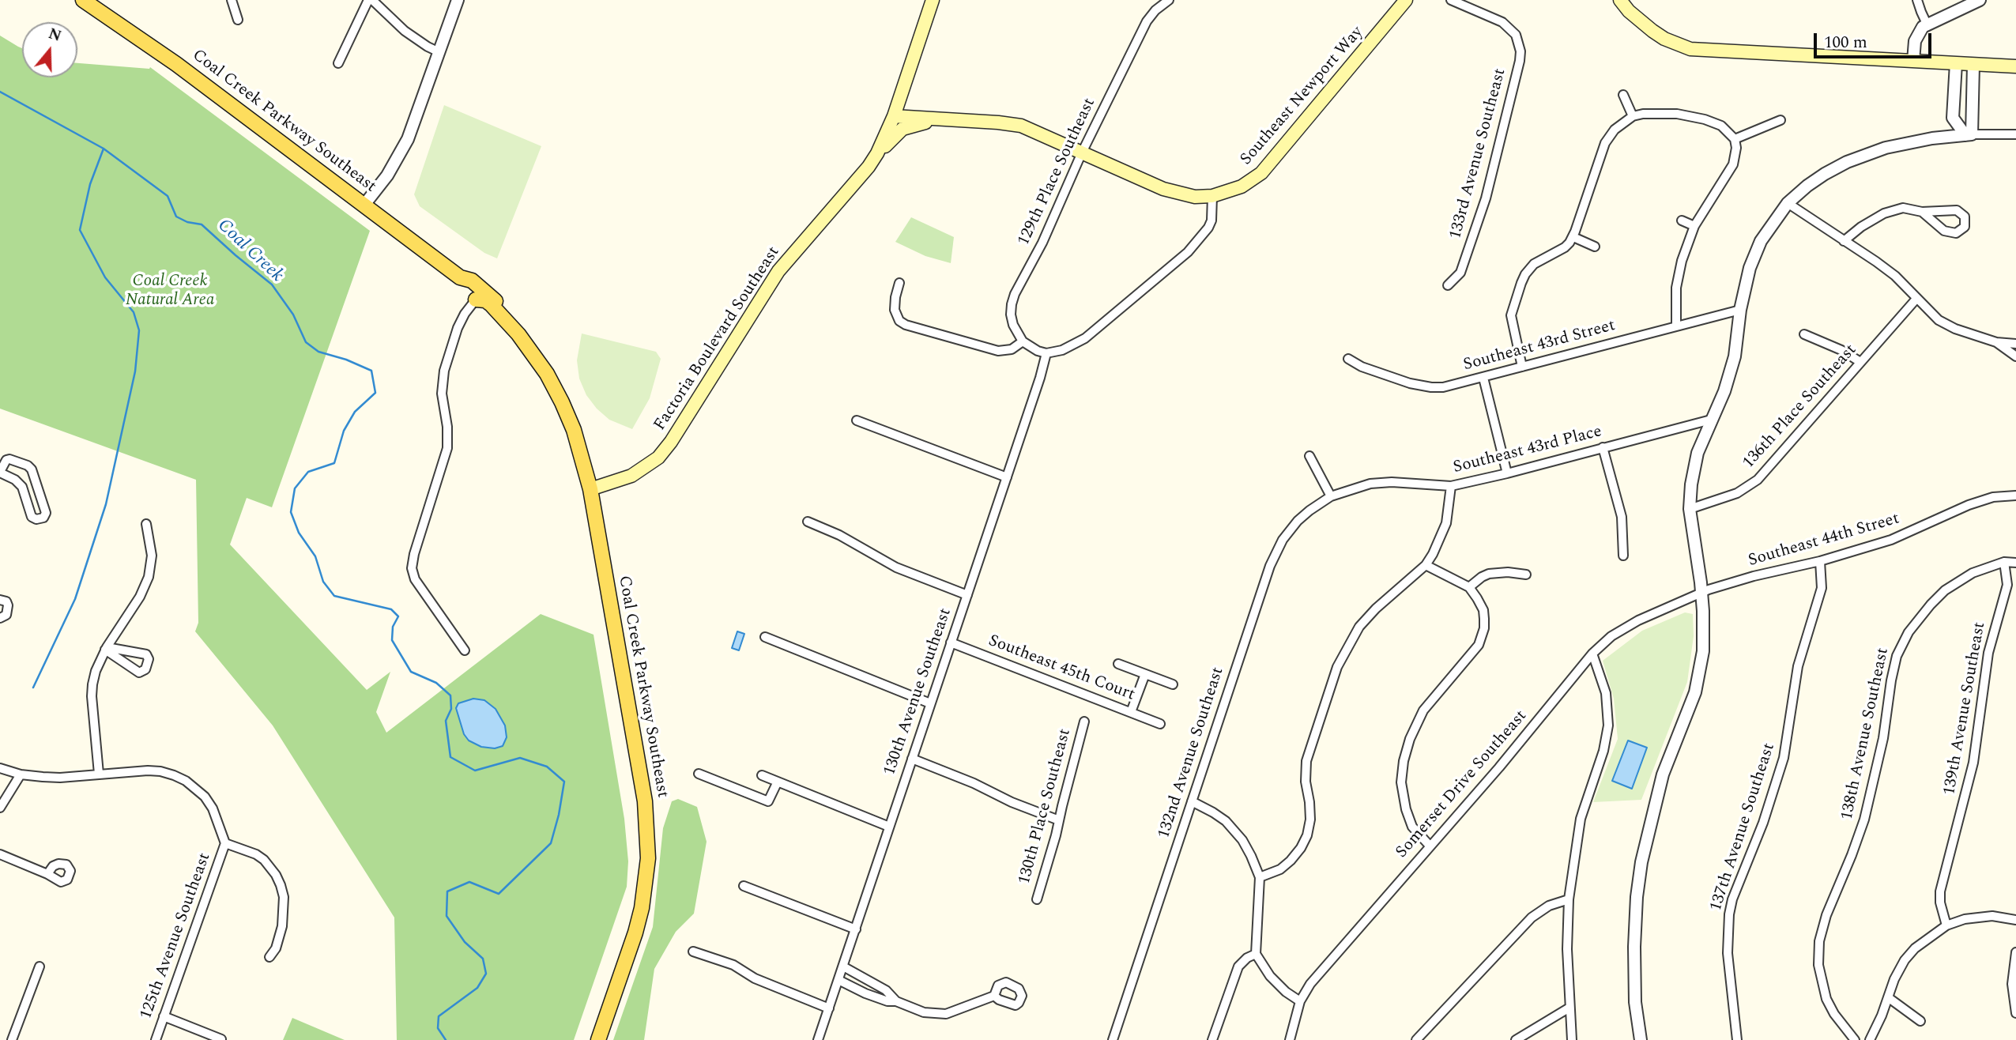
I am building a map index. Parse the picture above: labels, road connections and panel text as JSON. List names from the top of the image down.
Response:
{
  "streets": {
    "main road": ["Southeast Newport Way", "Coal Creek Parkway Southeast", "Factoria Boulevard Southeast"],
    "street": [
      "133rd Avenue Southeast",
      "129th Place Southeast",
      "Southeast 43rd Street",
      "136th Place Southeast",
      "Southeast 43rd Place",
      "Southeast 44th Street",
      "Southeast 45th Court",
      "130th Avenue Southeast",
      "139th Avenue Southeast",
      "138th Avenue Southeast",
      "132nd Avenue Southeast",
      "Somerset Drive Southeast",
      "130th Place Southeast",
      "137th Avenue Southeast",
      "125th Avenue Southeast"
    ]
  },
  "crossings": [
    ["Southeast Newport Way", "129th Place Southeast"],
    ["Southeast Newport Way", "Factoria Boulevard Southeast"],
    ["Coal Creek Parkway Southeast", "Factoria Boulevard Southeast"],
    ["Southeast 43rd Place", "132nd Avenue Southeast"],
    ["Southeast 44th Street", "Somerset Drive Southeast"],
    ["Southeast 44th Street", "137th Avenue Southeast"],
    ["Southeast 45th Court", "130th Avenue Southeast"],
    ["139th Avenue Southeast", "138th Avenue Southeast"]
  ],
  "water": ["Coal Creek"],
  "parks": ["Coal Creek Natural Area"],
  "scale_bar": "100 m",
  "north": "top"
}
